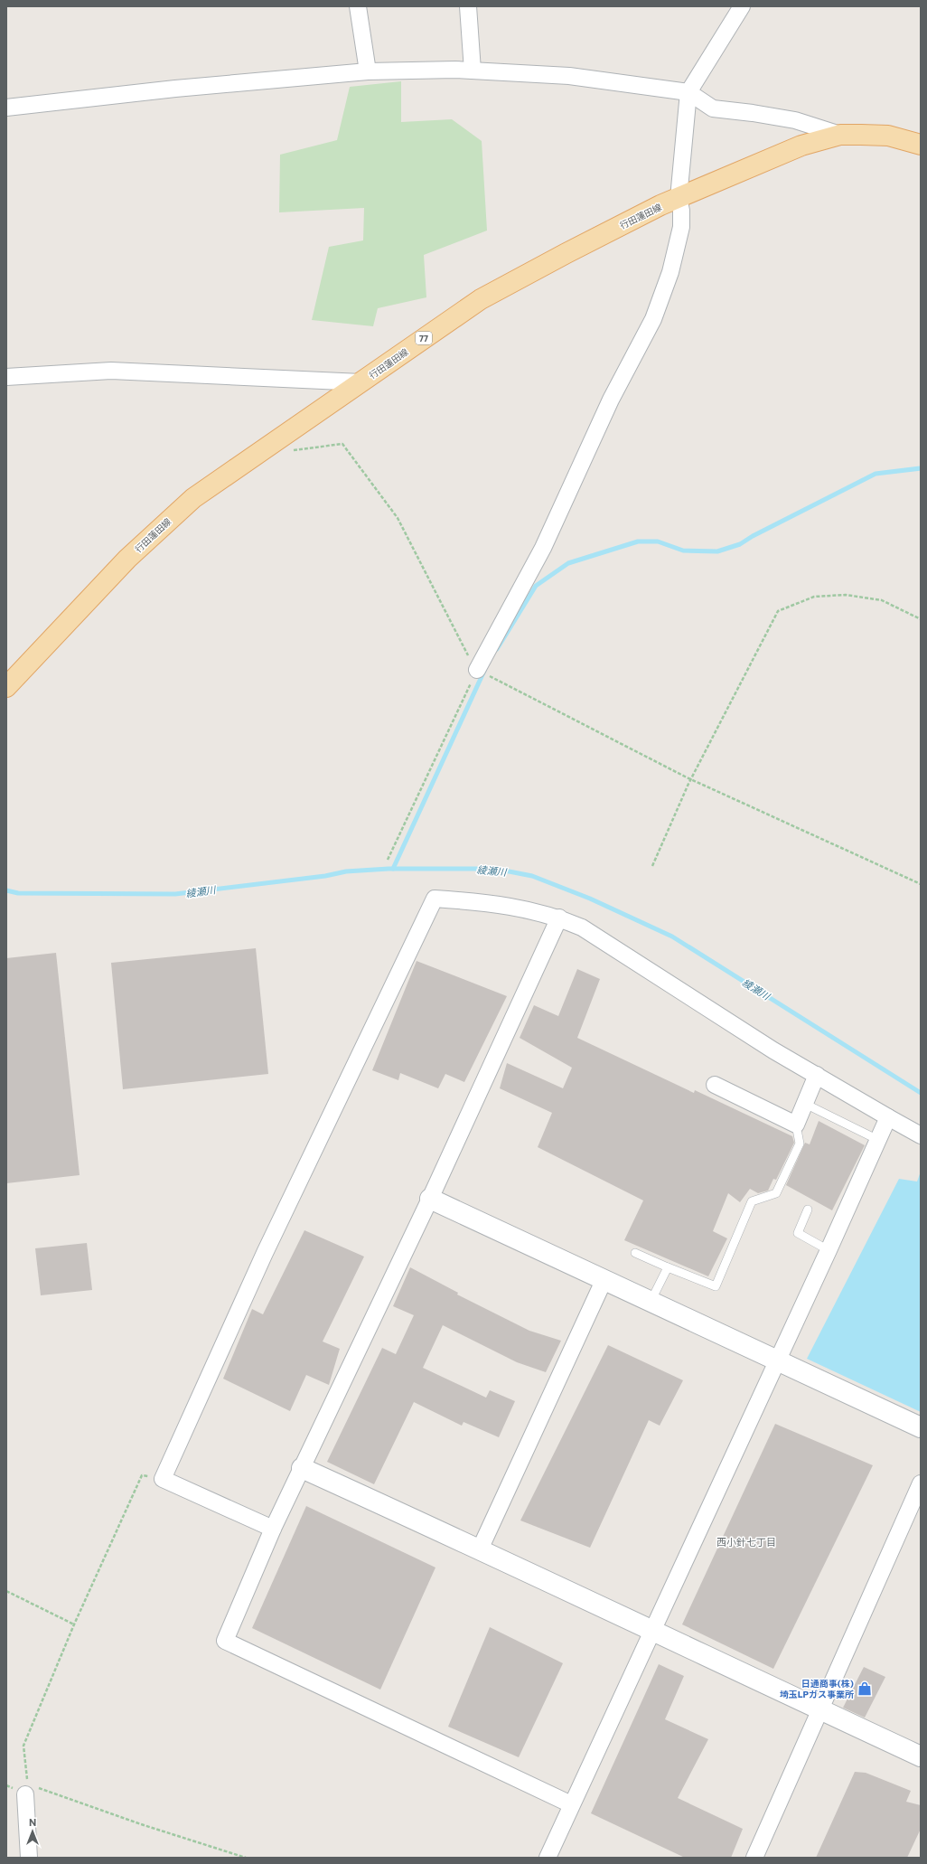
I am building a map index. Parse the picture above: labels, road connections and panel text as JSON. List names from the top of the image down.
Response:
{
  "streets": {
    "main road": ["行田蓮田線", "77"]
  },
  "districts": ["西小針七丁目"],
  "water": ["綾瀬川"],
  "places": {
    "shop": ["日通商事(株) 埼玉LPガス事業所"]
  },
  "north": "top"
}
